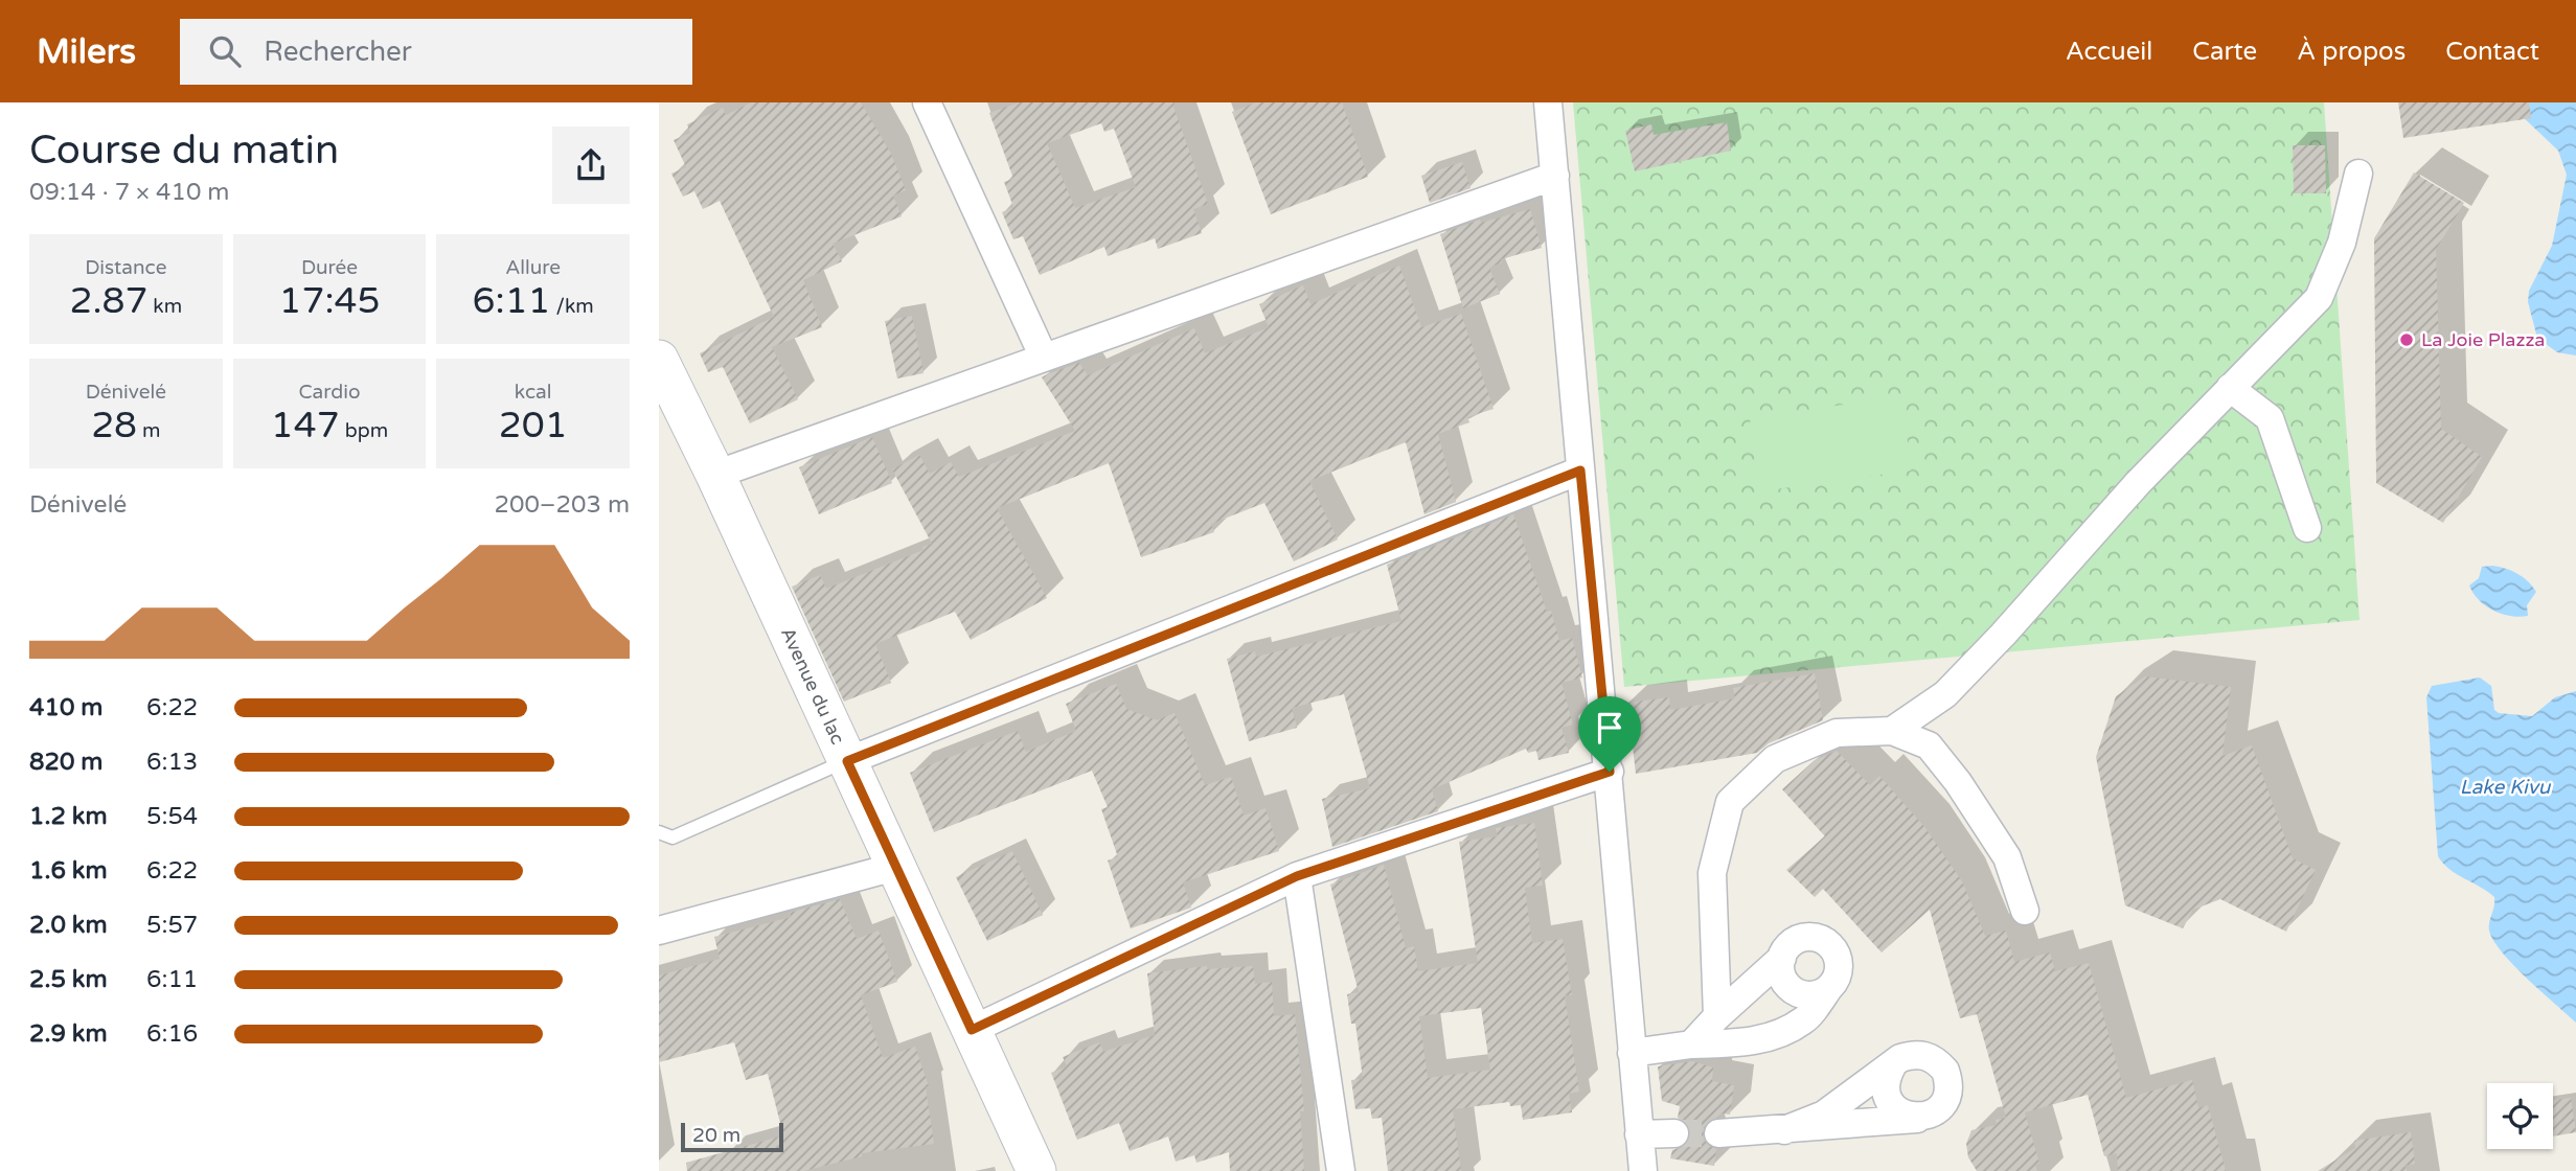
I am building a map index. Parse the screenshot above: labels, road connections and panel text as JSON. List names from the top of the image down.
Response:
{
  "streets": {
    "main road": ["Avenue du lac"]
  },
  "water": ["Lake Kivu"],
  "places": ["La Joie Plazza"],
  "scale_bar": "20 m",
  "page": {
    "header": "Milers",
    "search": "Rechercher",
    "nav": [
      "Accueil",
      "Carte",
      "À propos",
      "Contact"
    ],
    "heading": ["Course du matin", "09:14 · 7 × 410 m"],
    "stats": [
      ["Distance", "2.87 km"],
      ["Durée", "17:45"],
      ["Allure", "6:11 /km"],
      ["Dénivelé", "28 m"],
      ["Cardio", "147 bpm"],
      ["kcal", "201"]
    ],
    "chart": ["Dénivelé", "200–203 m"],
    "list": [
      {
        "name": "410 m",
        "note": "6:22"
      },
      {
        "name": "820 m",
        "note": "6:13"
      },
      {
        "name": "1.2 km",
        "note": "5:54"
      },
      {
        "name": "1.6 km",
        "note": "6:22"
      },
      {
        "name": "2.0 km",
        "note": "5:57"
      },
      {
        "name": "2.5 km",
        "note": "6:11"
      },
      {
        "name": "2.9 km",
        "note": "6:16"
      }
    ],
    "scale": "20 m"
  }
}
